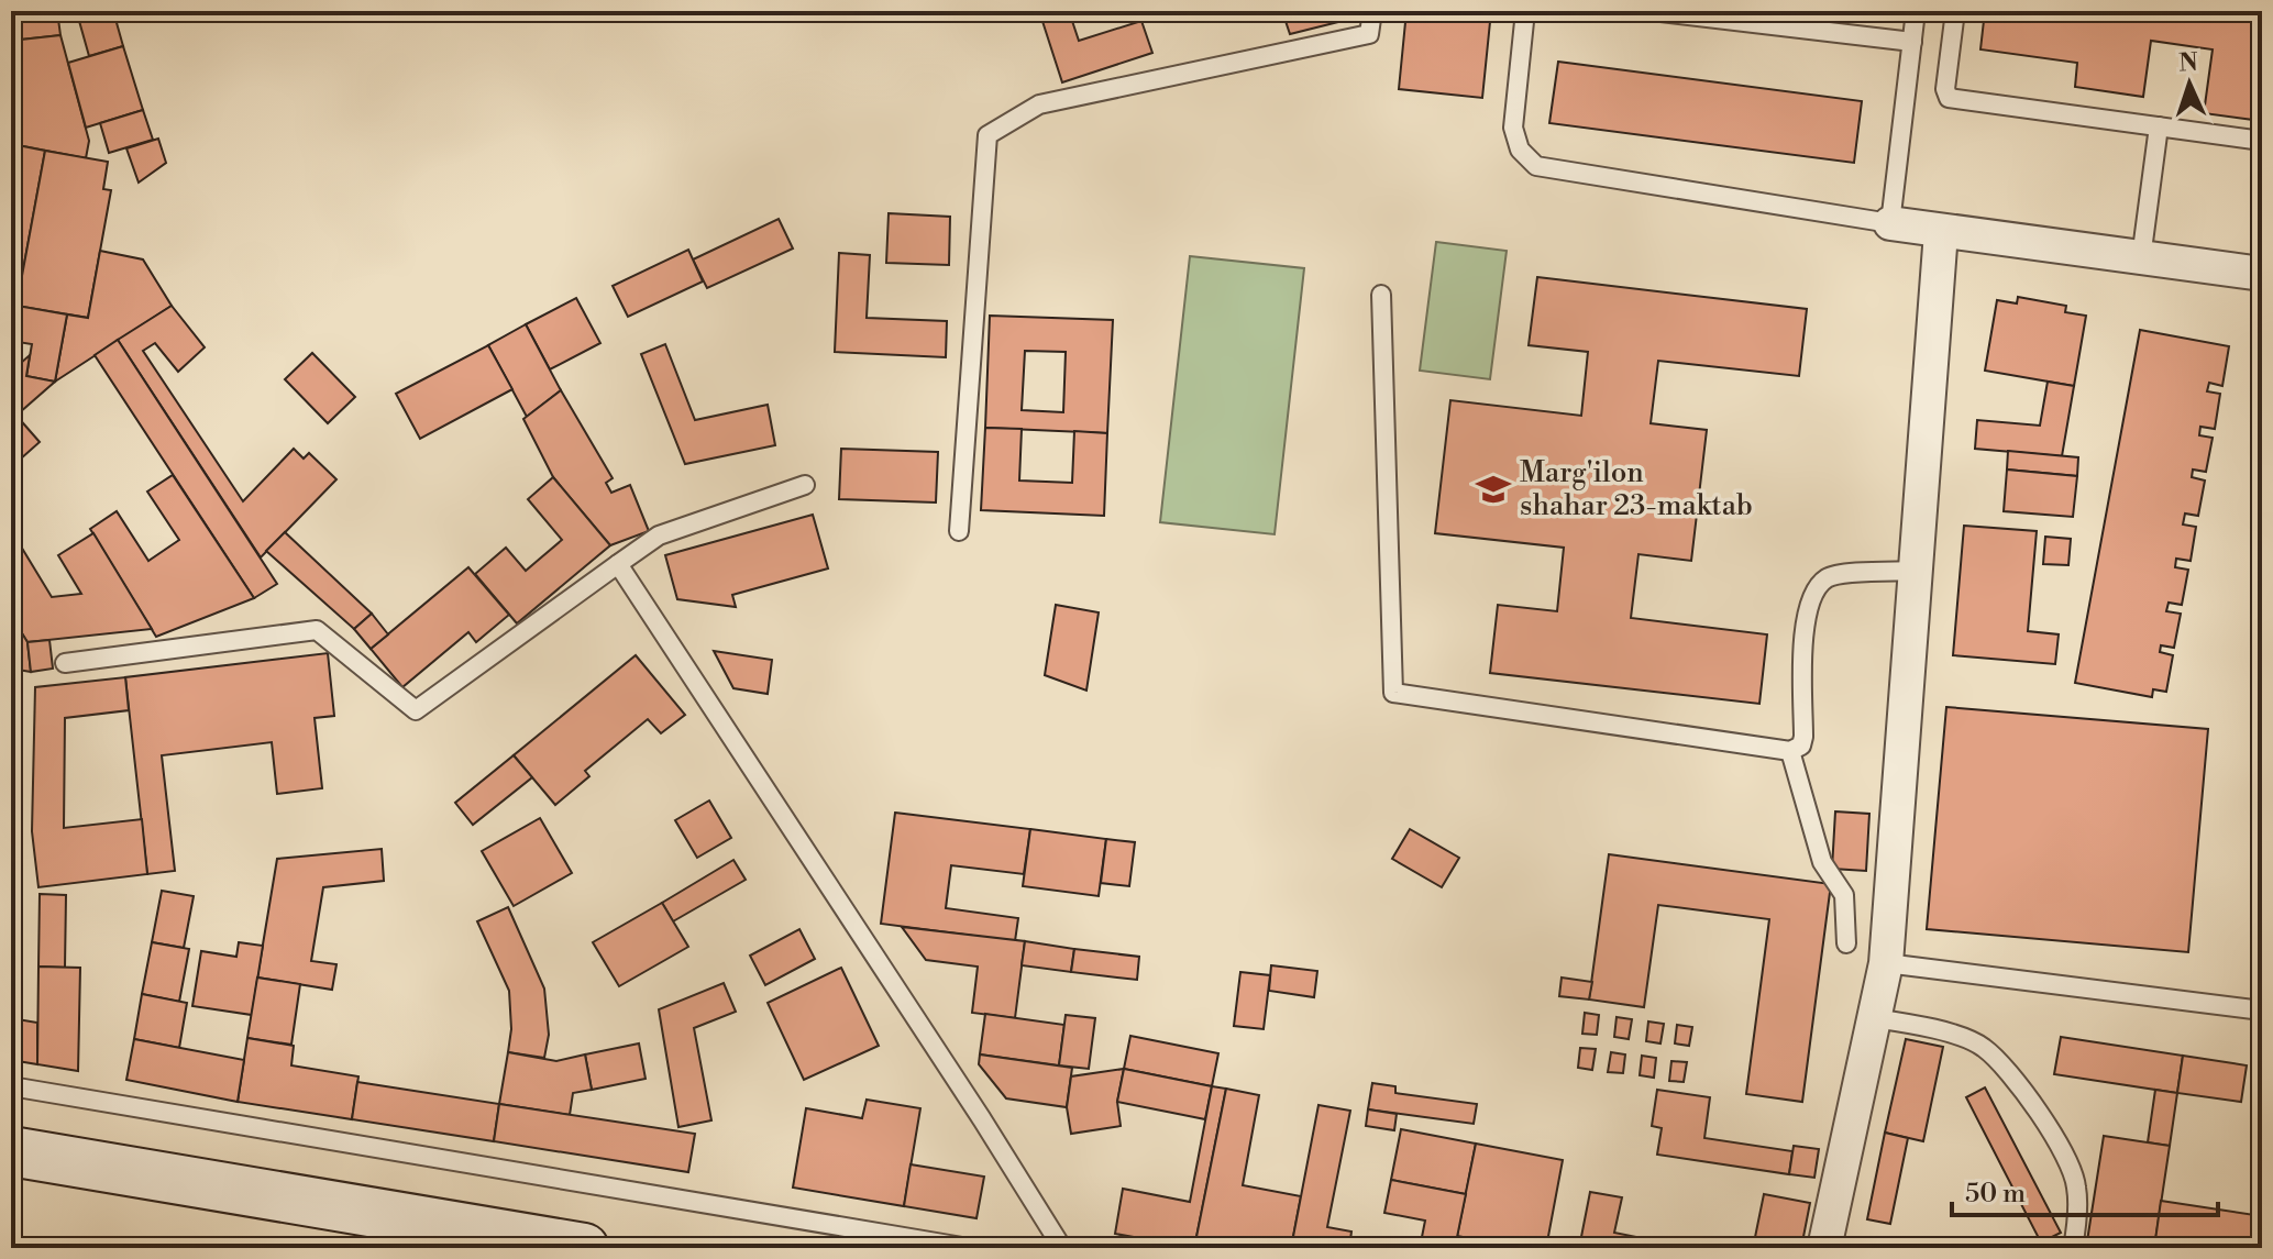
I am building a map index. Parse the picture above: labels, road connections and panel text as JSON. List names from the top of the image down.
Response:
{
  "places": {
    "school or university": ["Marg'ilon shahar 23-maktab"]
  },
  "scale_bar": "50 m",
  "north": "top"
}
